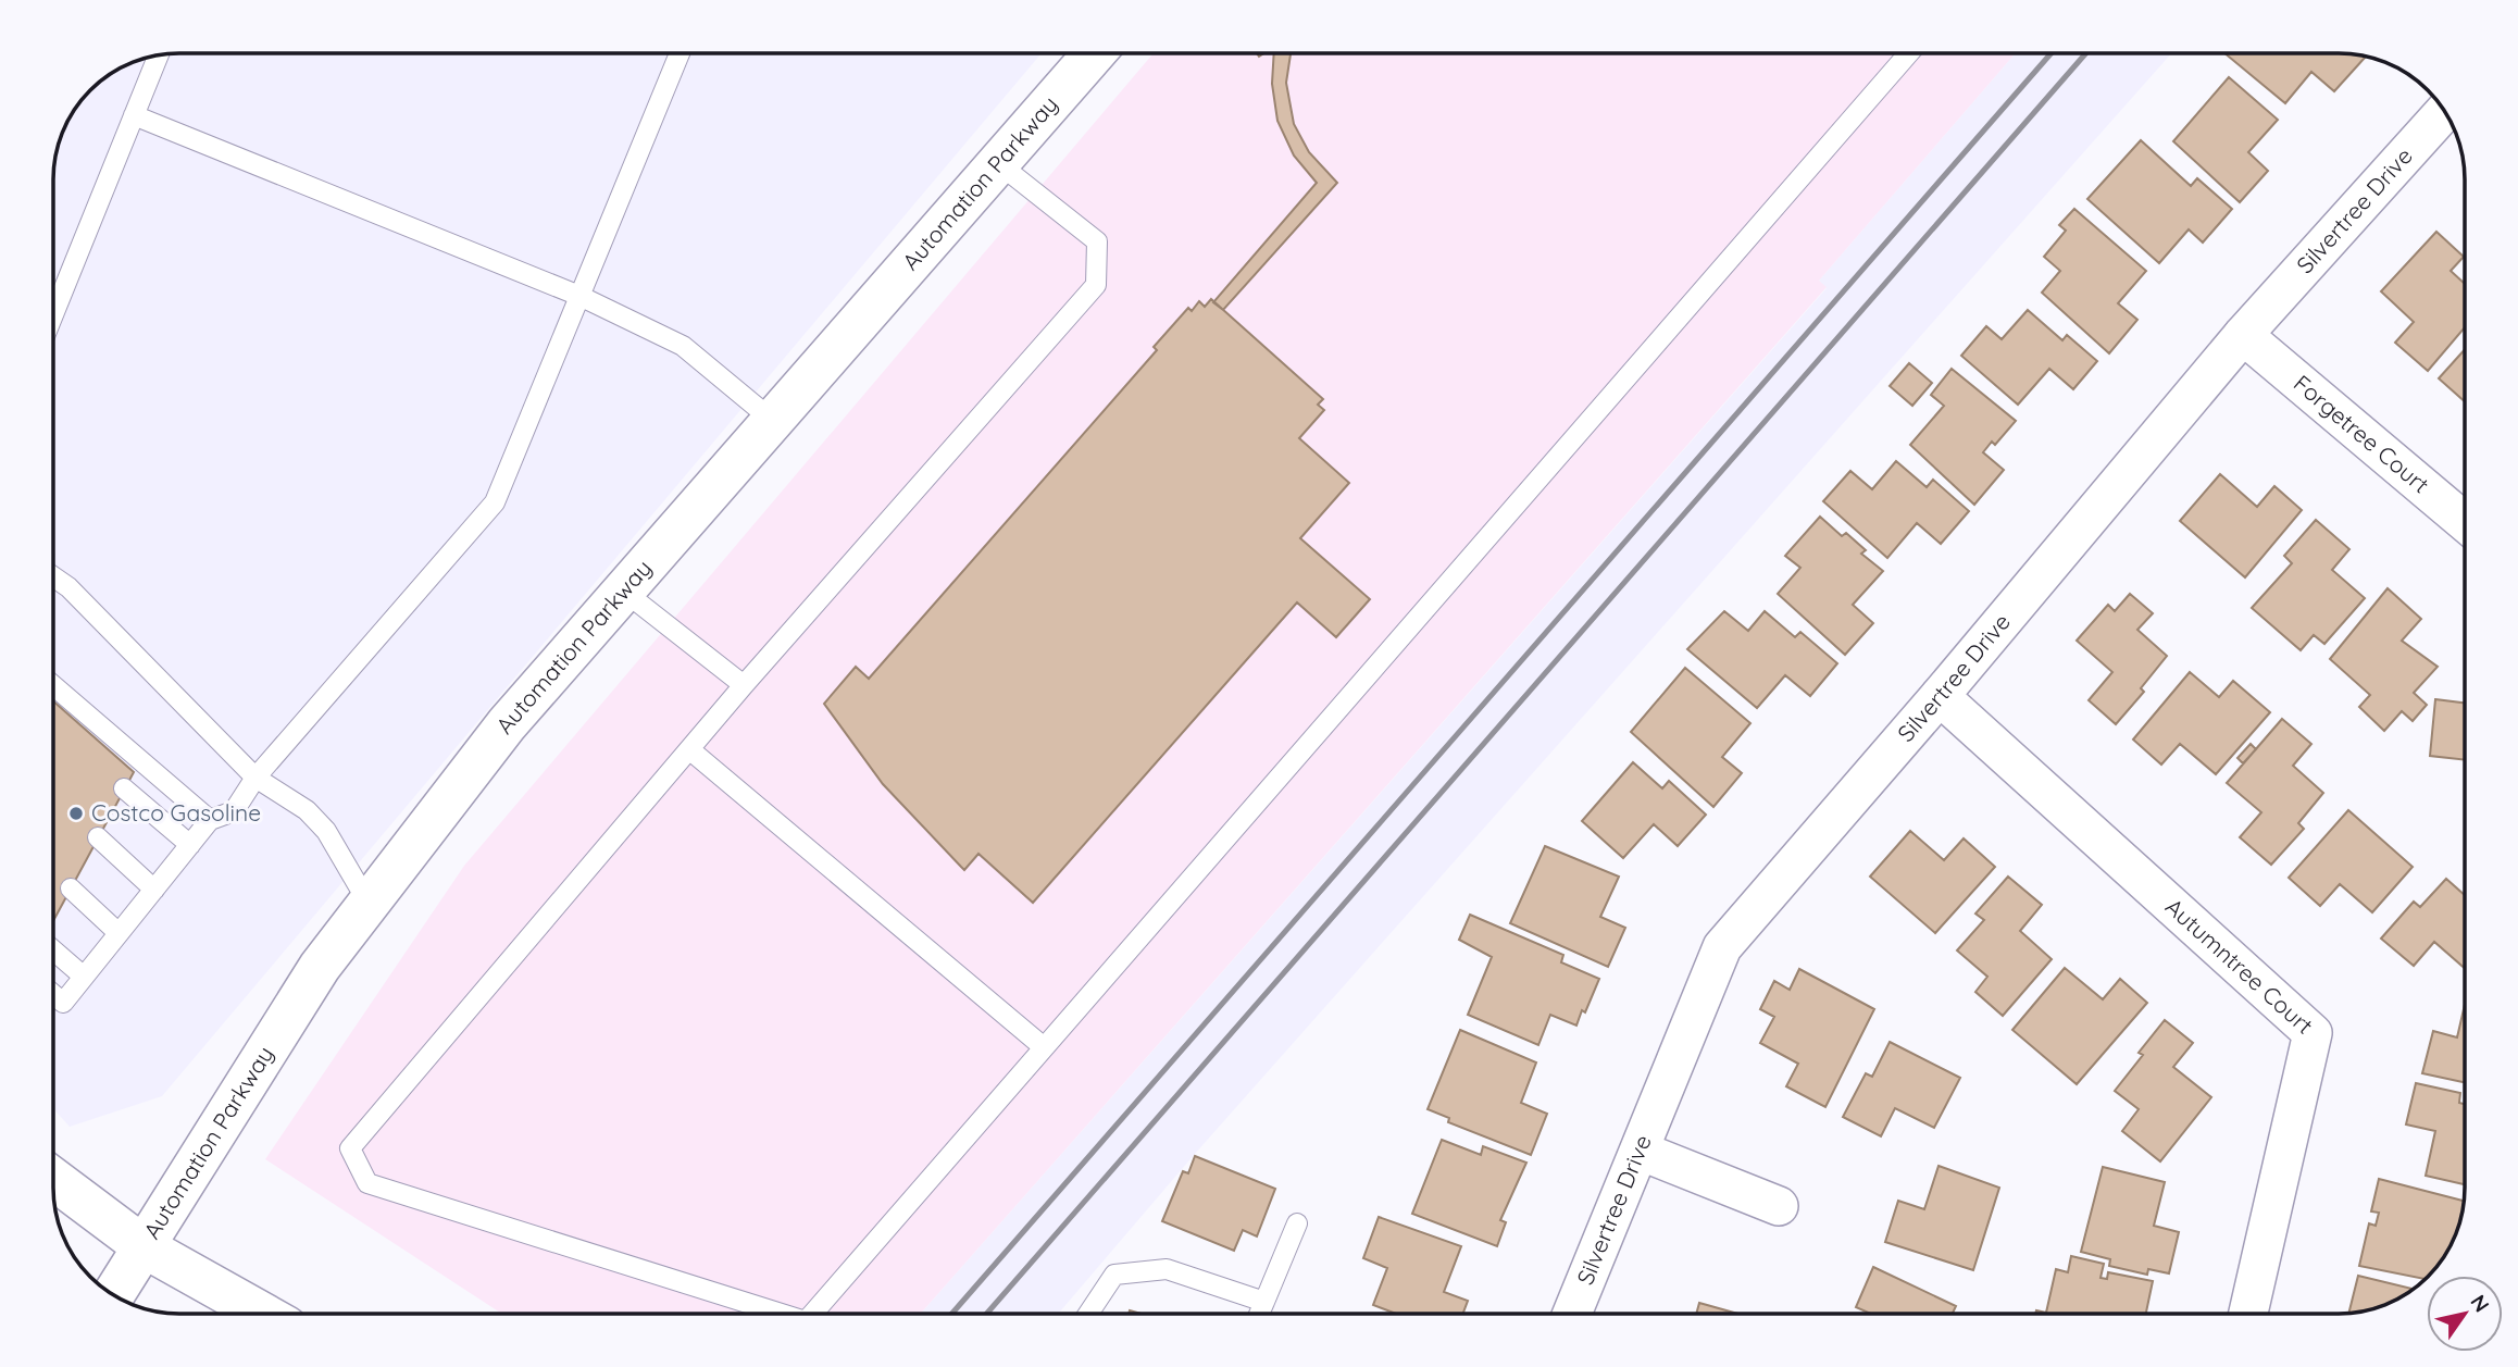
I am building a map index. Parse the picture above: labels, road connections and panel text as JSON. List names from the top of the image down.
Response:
{
  "streets": {
    "street": [
      "Automation Parkway",
      "Silvertree Drive",
      "Forgetree Court",
      "Autumntree Court"
    ]
  },
  "crossings": [
    ["Silvertree Drive", "Forgetree Court"],
    ["Silvertree Drive", "Autumntree Court"]
  ],
  "places": ["Costco Gasoline"],
  "north": "top right"
}
